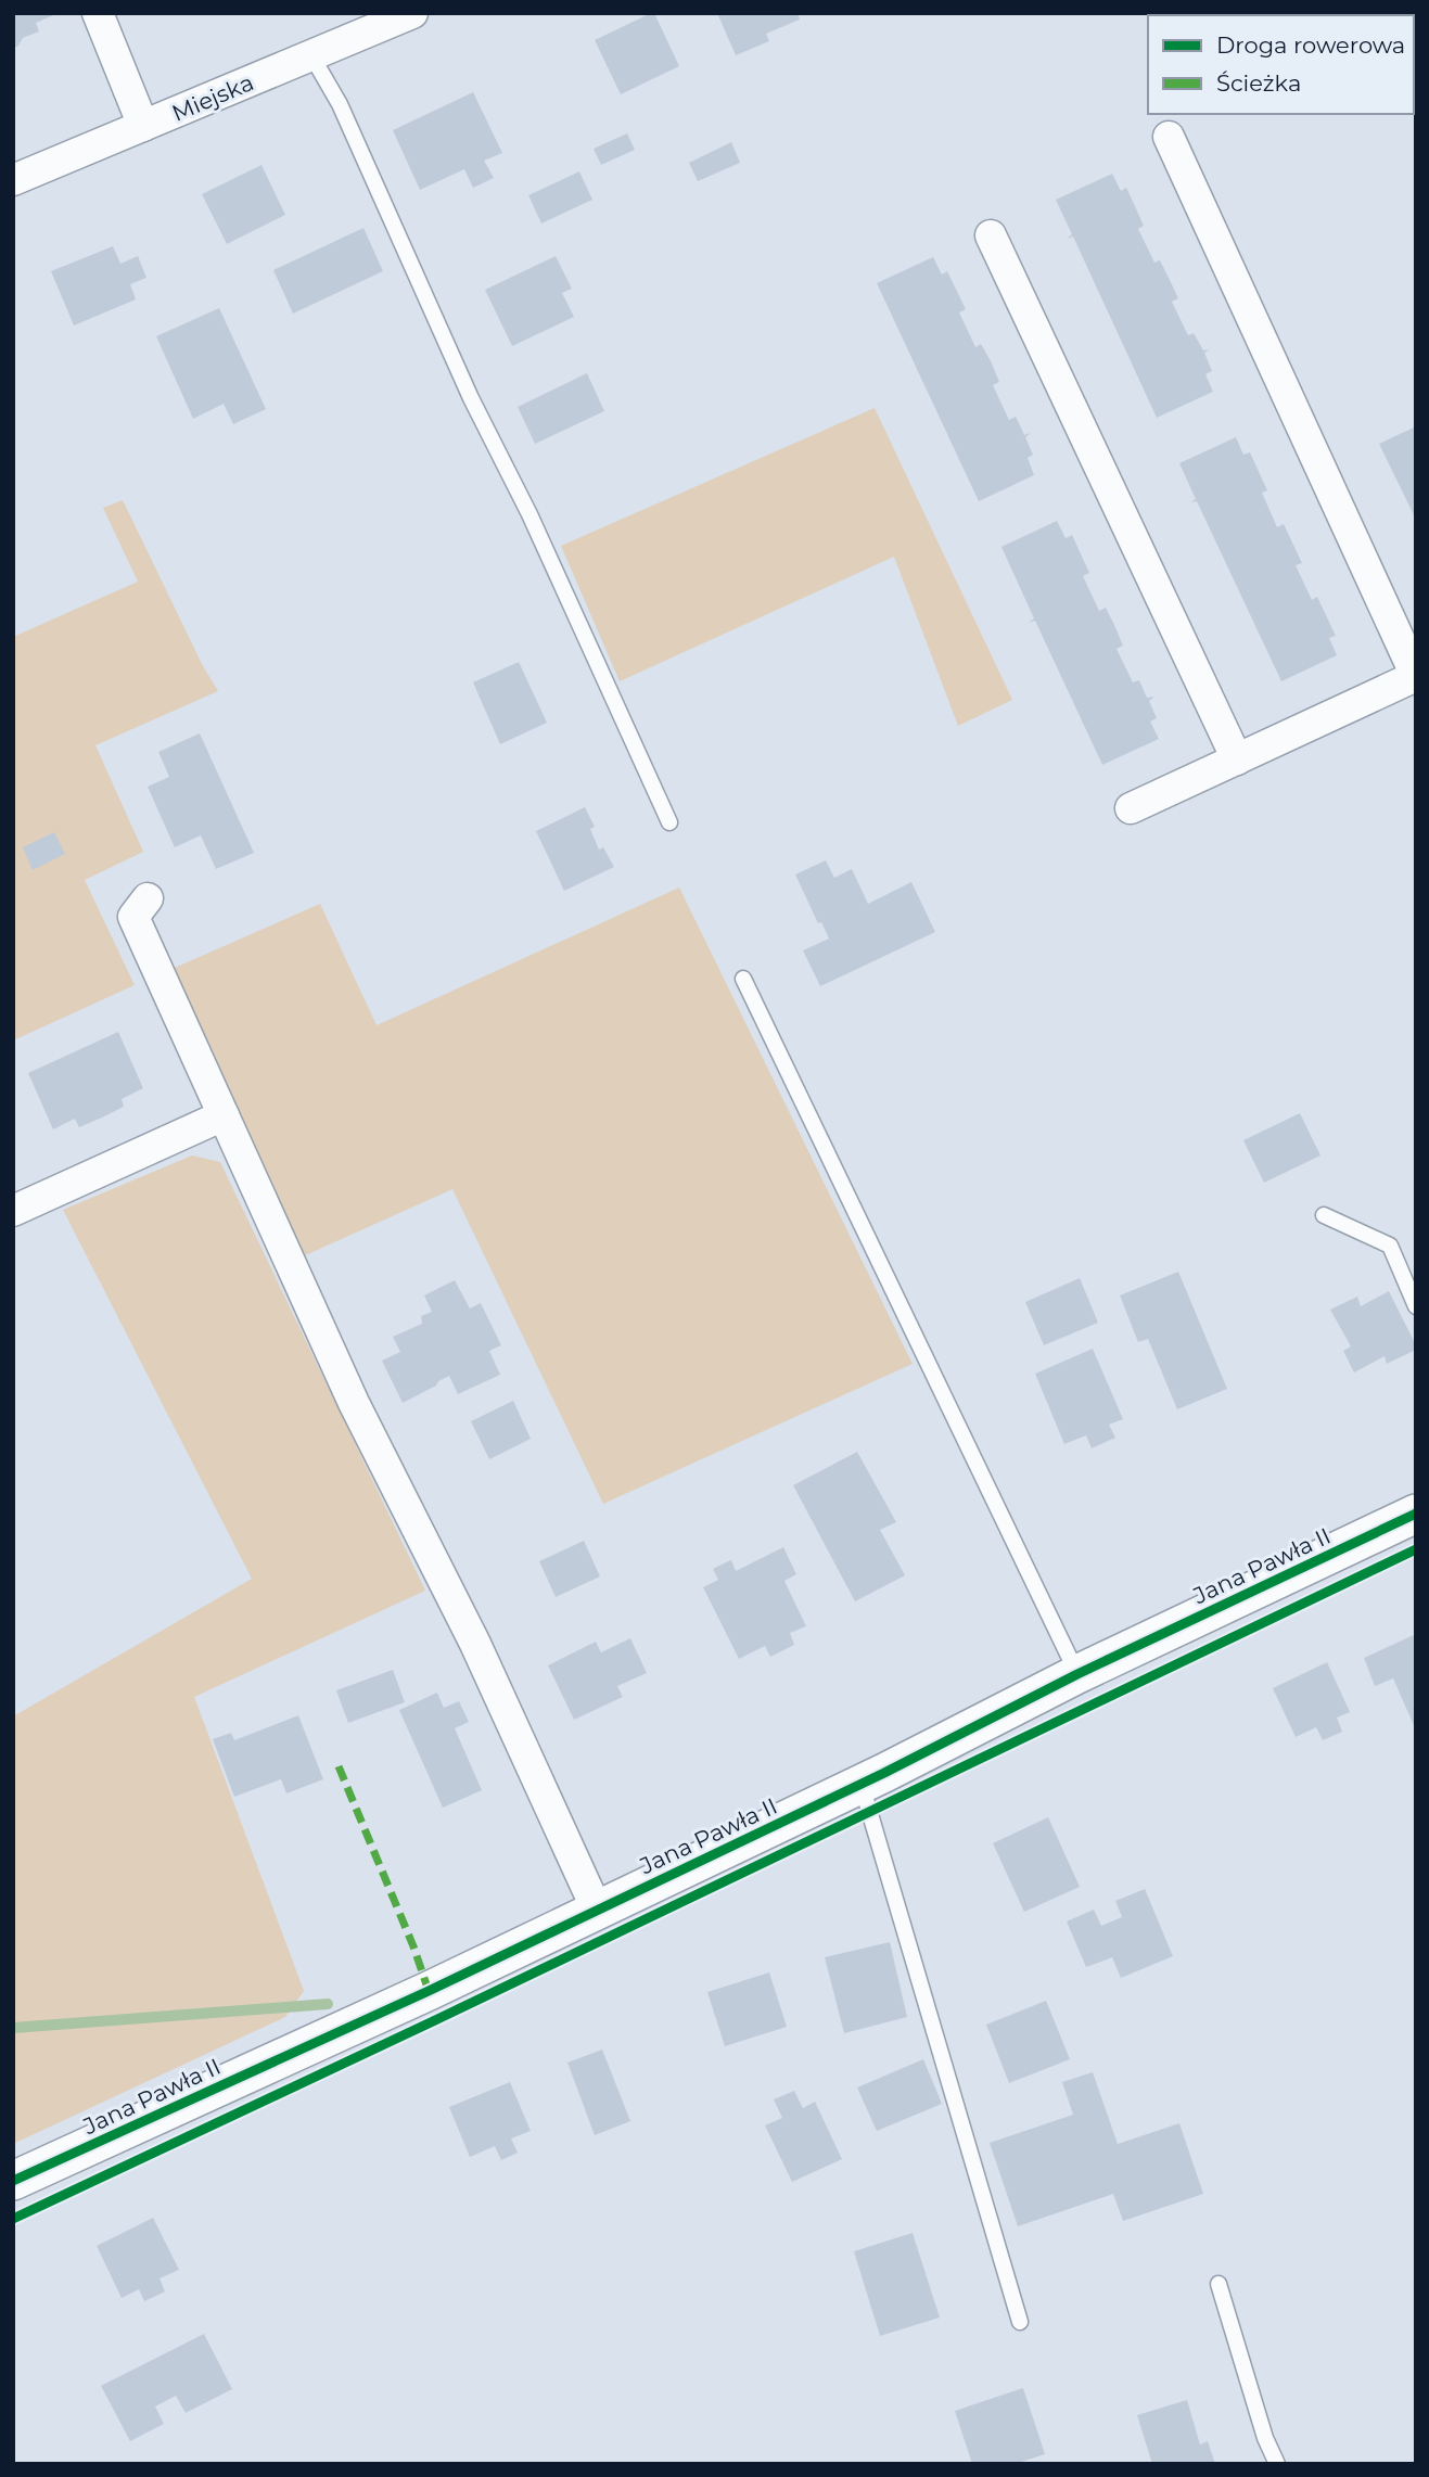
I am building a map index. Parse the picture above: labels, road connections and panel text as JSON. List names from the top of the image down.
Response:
{
  "streets": {
    "street": ["Miejska", "Jana Pawła II"]
  },
  "legend": ["Droga rowerowa", "Ścieżka"]
}
